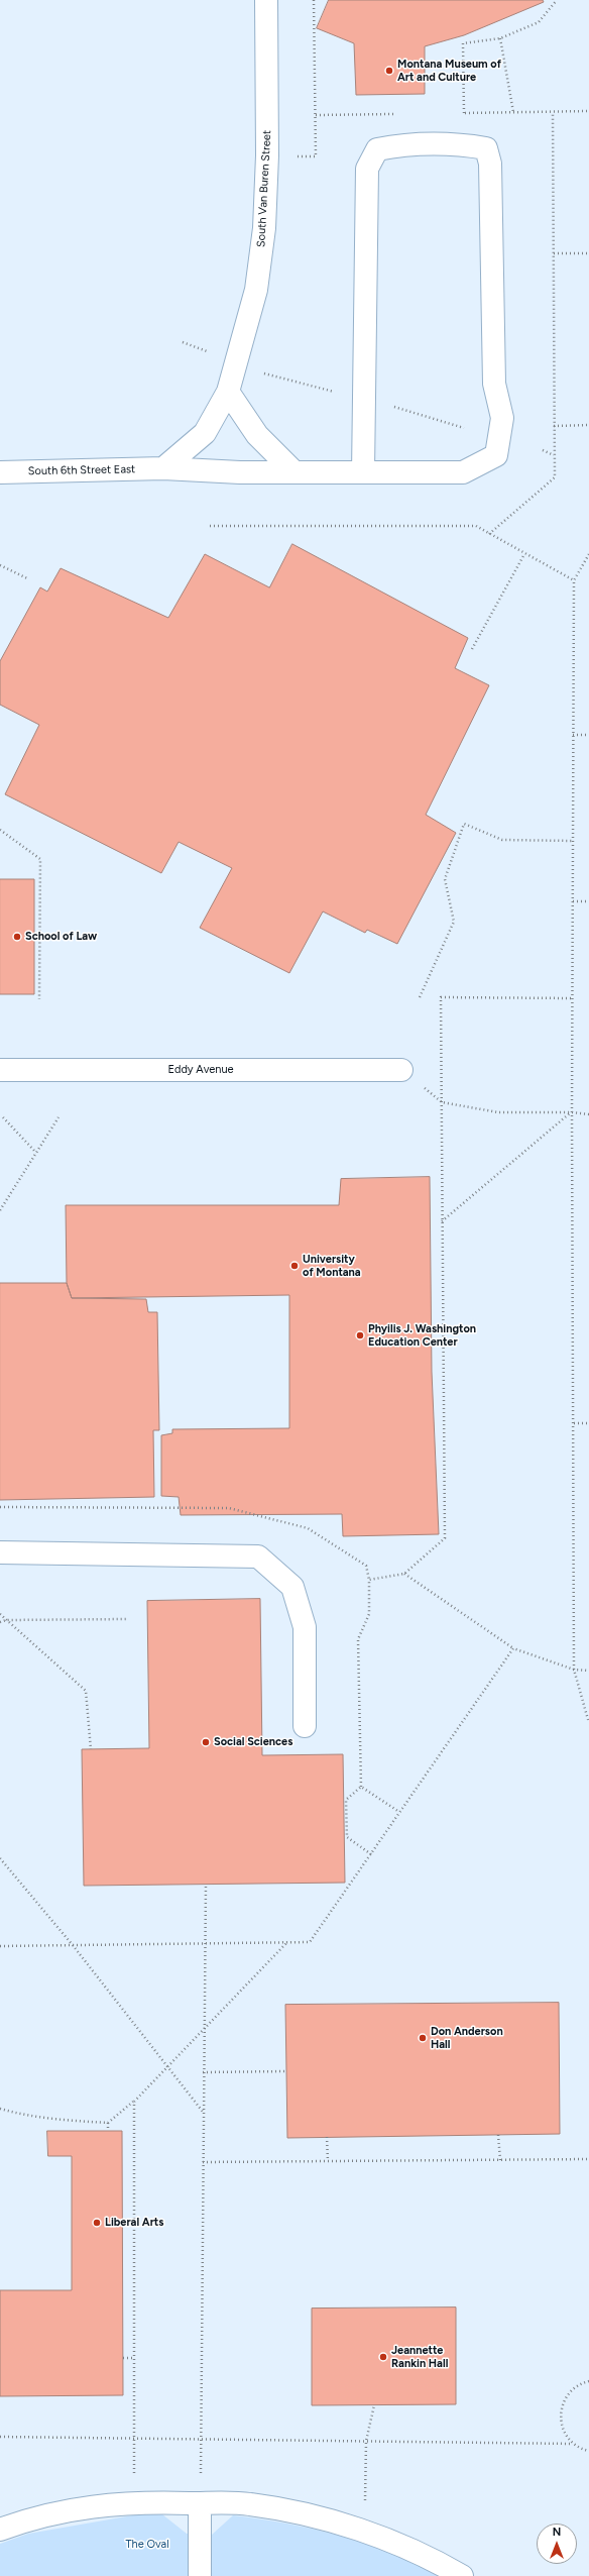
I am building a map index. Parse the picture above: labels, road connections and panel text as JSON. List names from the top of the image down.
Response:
{
  "streets": {
    "street": ["South Van Buren Street", "South 6th Street East", "Eddy Avenue"]
  },
  "crossings": [
    ["South Van Buren Street", "South 6th Street East"]
  ],
  "parks": ["The Oval"],
  "places": [
    "Montana Museum of Art and Culture",
    "School of Law",
    "University of Montana",
    "Phyilis J. Washington Education Center",
    "Social Sciences",
    "Don Anderson Hall",
    "Liberal Arts",
    "Jeannette Rankin Hall"
  ],
  "north": "top"
}
